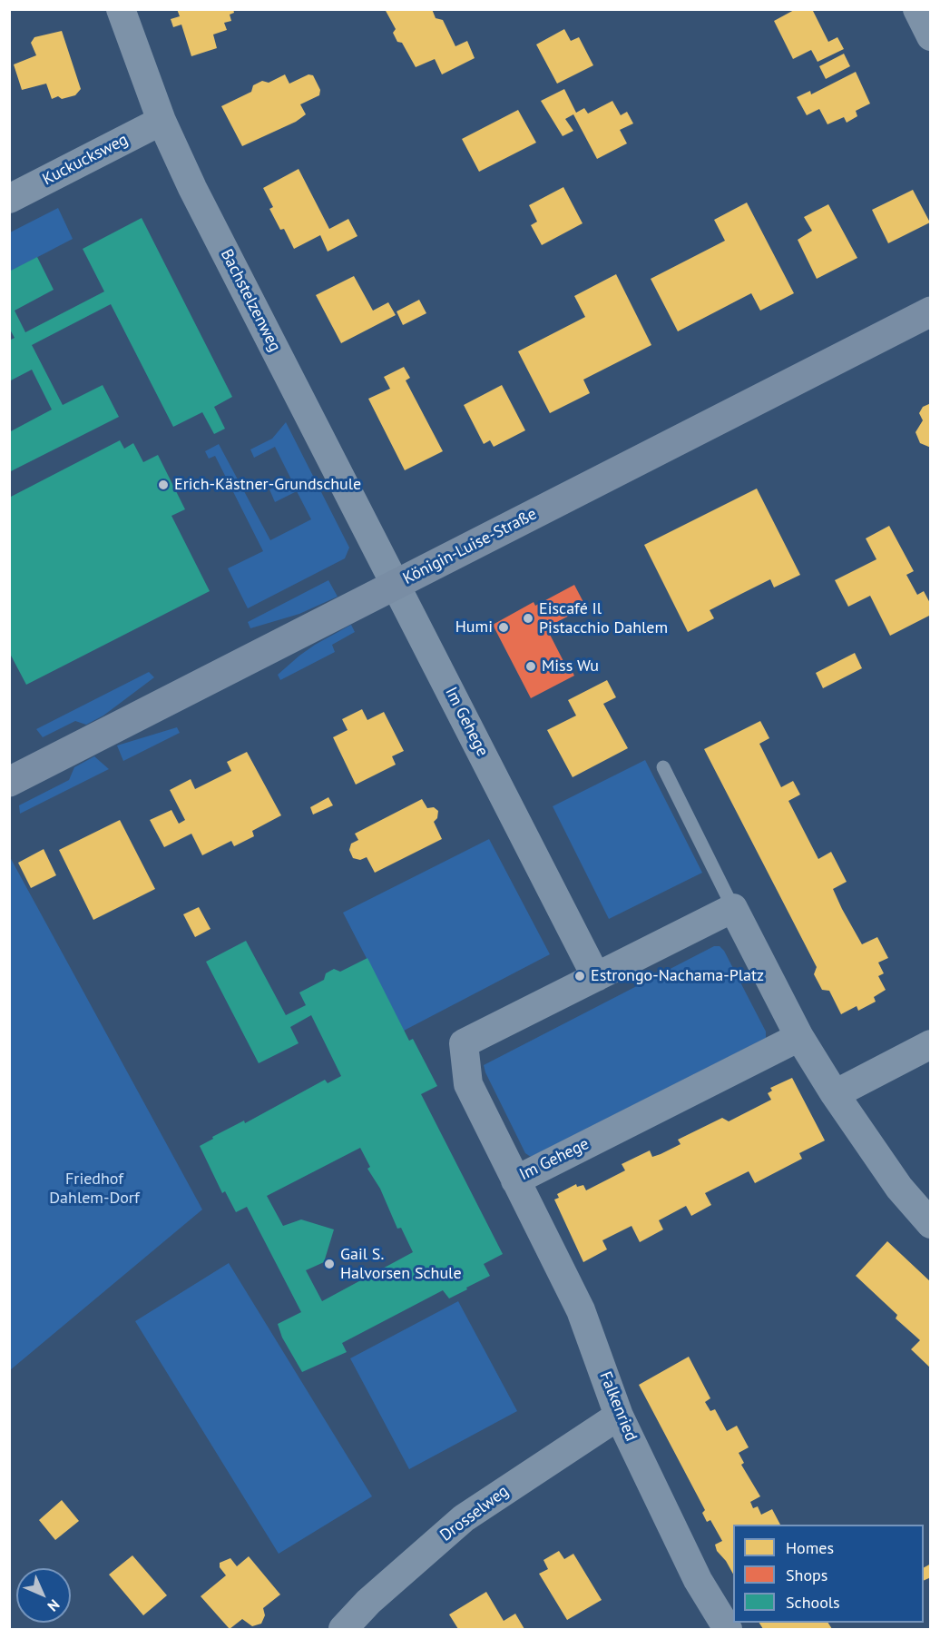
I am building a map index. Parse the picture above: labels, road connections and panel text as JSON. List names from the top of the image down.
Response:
{
  "streets": {
    "main road": ["Königin-Luise-Straße"],
    "street": [
      "Kuckucksweg",
      "Bachstelzenweg",
      "Im Gehege",
      "Falkenried",
      "Drosselweg"
    ]
  },
  "crossings": [
    ["Kuckucksweg", "Bachstelzenweg"],
    ["Bachstelzenweg", "Königin-Luise-Straße"],
    ["Bachstelzenweg", "Im Gehege"],
    ["Königin-Luise-Straße", "Im Gehege"],
    ["Im Gehege", "Falkenried"],
    ["Falkenried", "Drosselweg"]
  ],
  "parks": ["Friedhof Dahlem-Dorf"],
  "places": [
    "Erich-Kästner-Grundschule",
    "Eiscafé Il Pistacchio Dahlem",
    "Humi",
    "Miss Wu",
    "Estrongo-Nachama-Platz",
    "Gail S. Halvorsen Schule"
  ],
  "legend": ["Homes", "Shops", "Schools"],
  "north": "bottom right"
}
